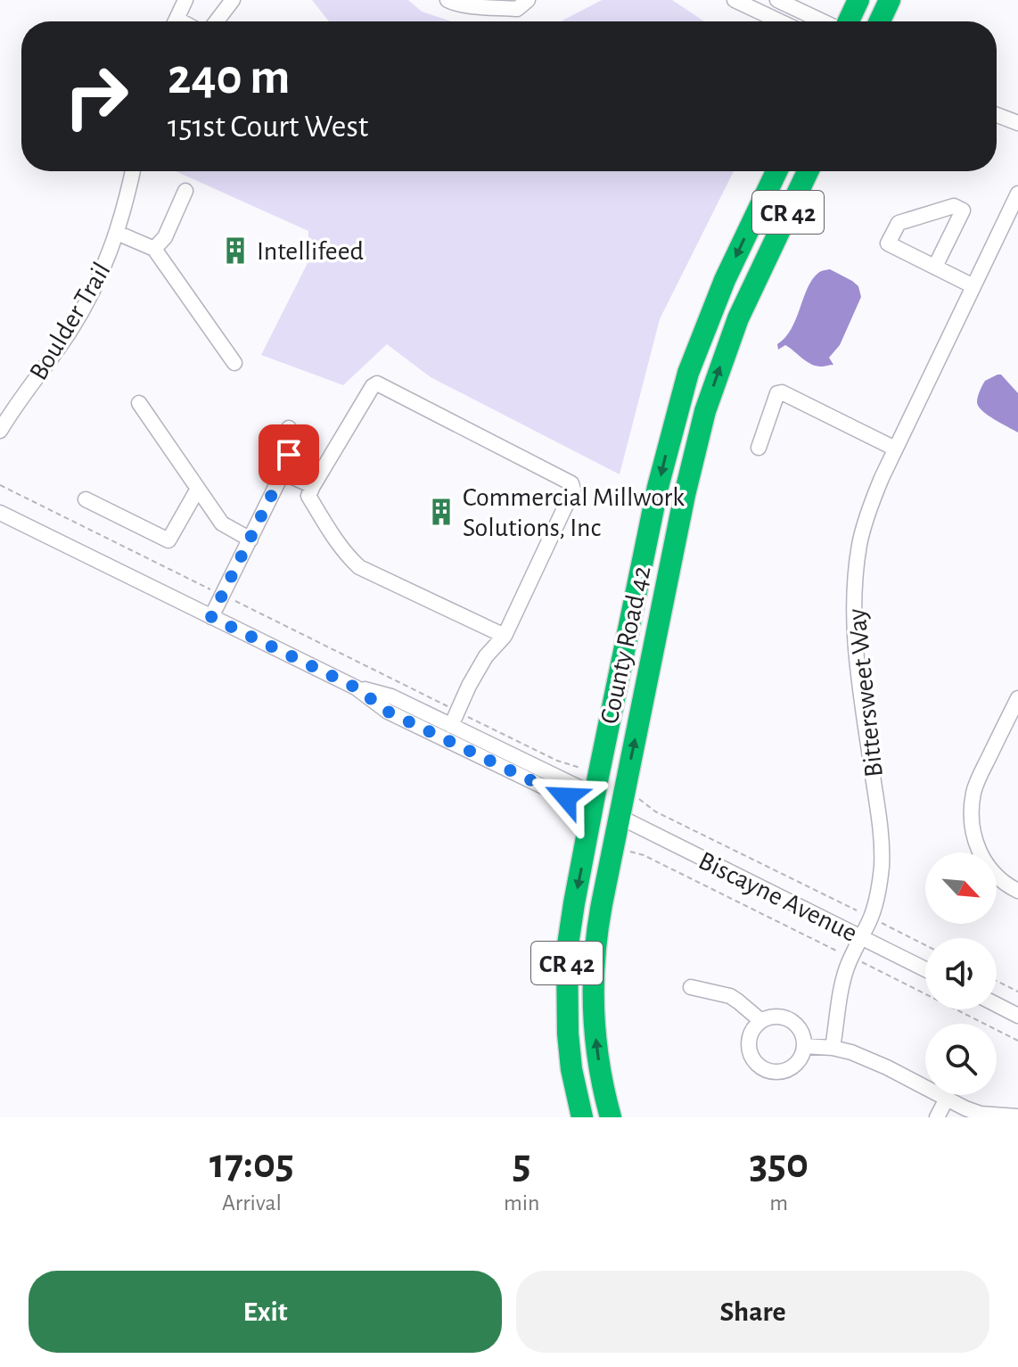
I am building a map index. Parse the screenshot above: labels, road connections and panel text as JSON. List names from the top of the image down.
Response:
{
  "streets": {
    "highway": ["CR 42", "County Road 42"],
    "street": ["Boulder Trail", "Bittersweet Way", "Biscayne Avenue"]
  },
  "crossings": [
    ["County Road 42", "Biscayne Avenue"],
    ["Bittersweet Way", "Biscayne Avenue"]
  ],
  "places": {
    "building": ["Intellifeed", "Commercial Millwork Solutions, Inc"]
  },
  "north": "bottom right",
  "page": {
    "turn": ["240 m", "151st Court West"],
    "eta": [
      "17:05",
      "Arrival",
      "5",
      "min",
      "350",
      "m"
    ],
    "buttons": ["Exit", "Share"]
  }
}
